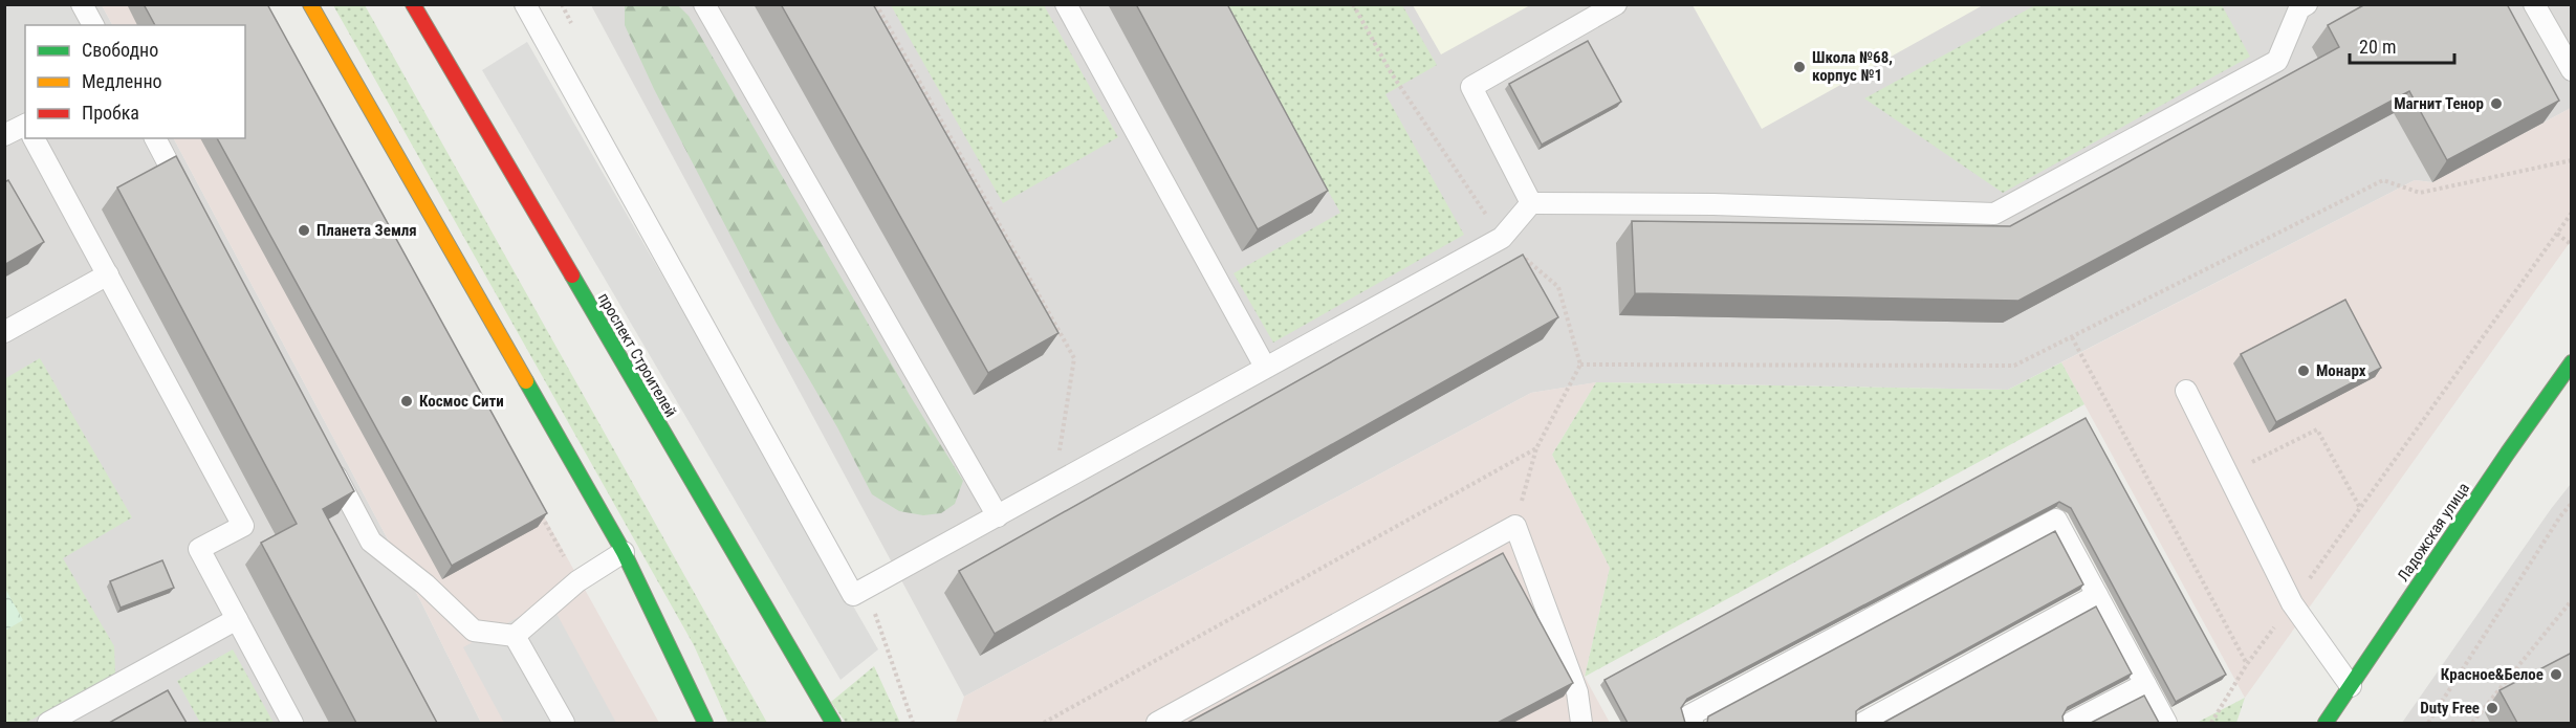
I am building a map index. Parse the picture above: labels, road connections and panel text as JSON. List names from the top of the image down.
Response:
{
  "streets": {
    "main road": ["проспект Строителей", "Ладожская улица"]
  },
  "places": [
    "Школа №68, корпус №1",
    "Магнит Тенор",
    "Планета Земля",
    "Монарх",
    "Космос Сити",
    "Красное&Белое",
    "Duty Free"
  ],
  "legend": ["Свободно", "Медленно", "Пробка"],
  "scale_bar": "20 m"
}
